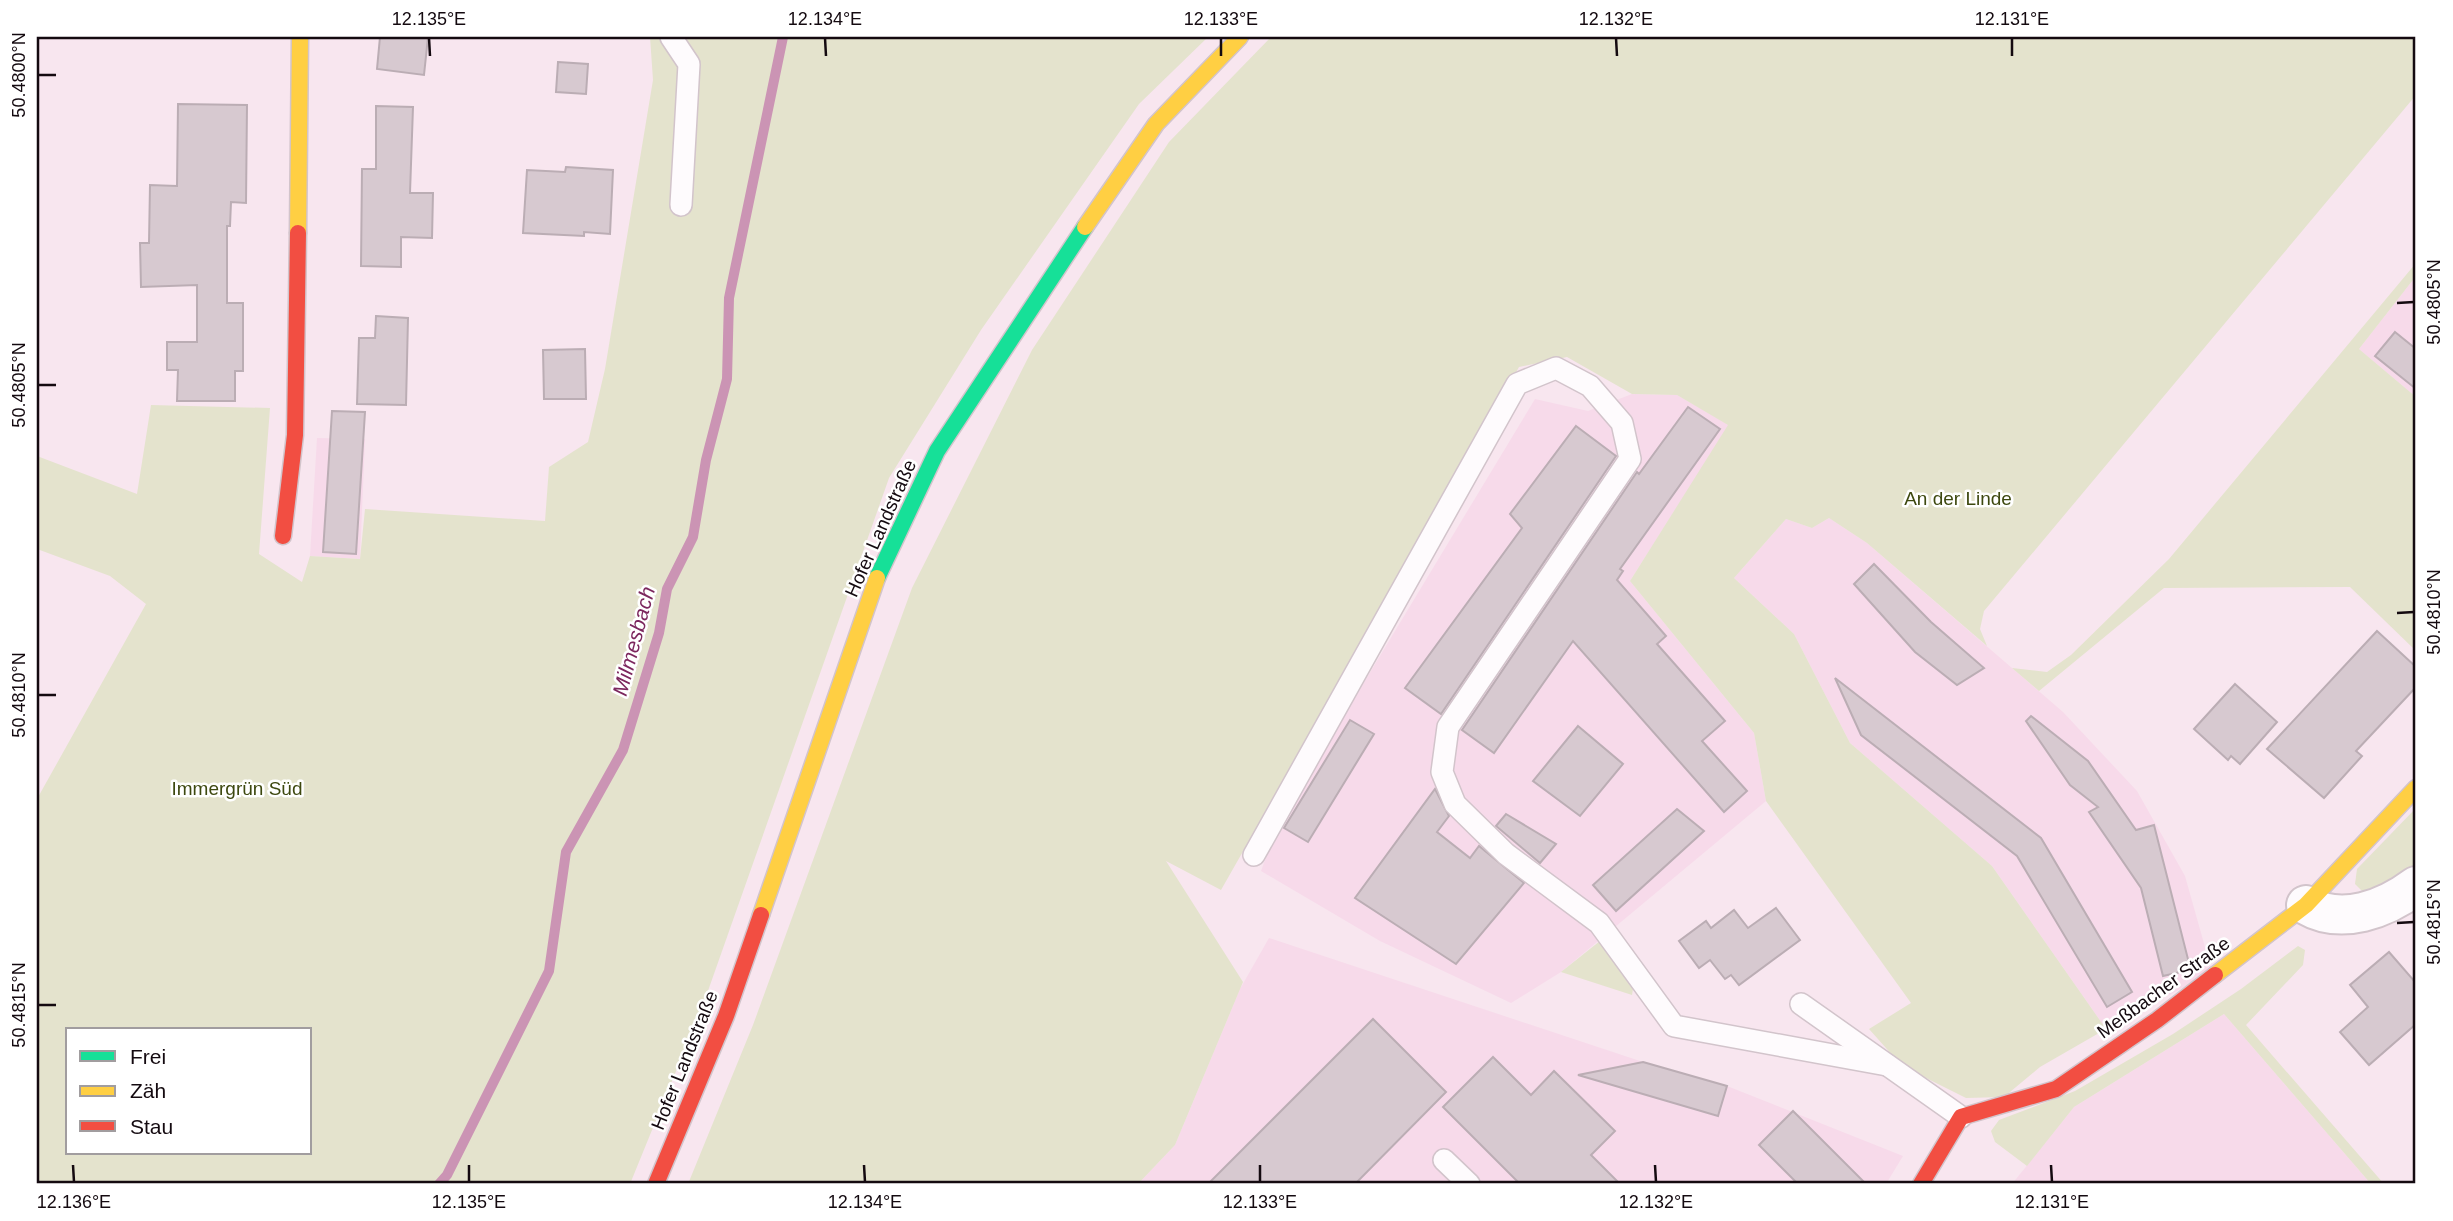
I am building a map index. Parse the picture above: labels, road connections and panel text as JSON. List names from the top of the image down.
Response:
{
  "streets": {
    "main road": ["Hofer Landstraße", "Meßbacher Straße"]
  },
  "water": ["Milmesbach"],
  "parks": ["An der Linde", "Immergrün Süd"],
  "legend": ["Frei", "Zäh", "Stau"],
  "coordinates": [
    "12.135°E",
    "12.134°E",
    "12.133°E",
    "12.132°E",
    "12.131°E",
    "50.4800°N",
    "50.4805°N",
    "50.4810°N",
    "50.4815°N",
    "12.136°E"
  ]
}
